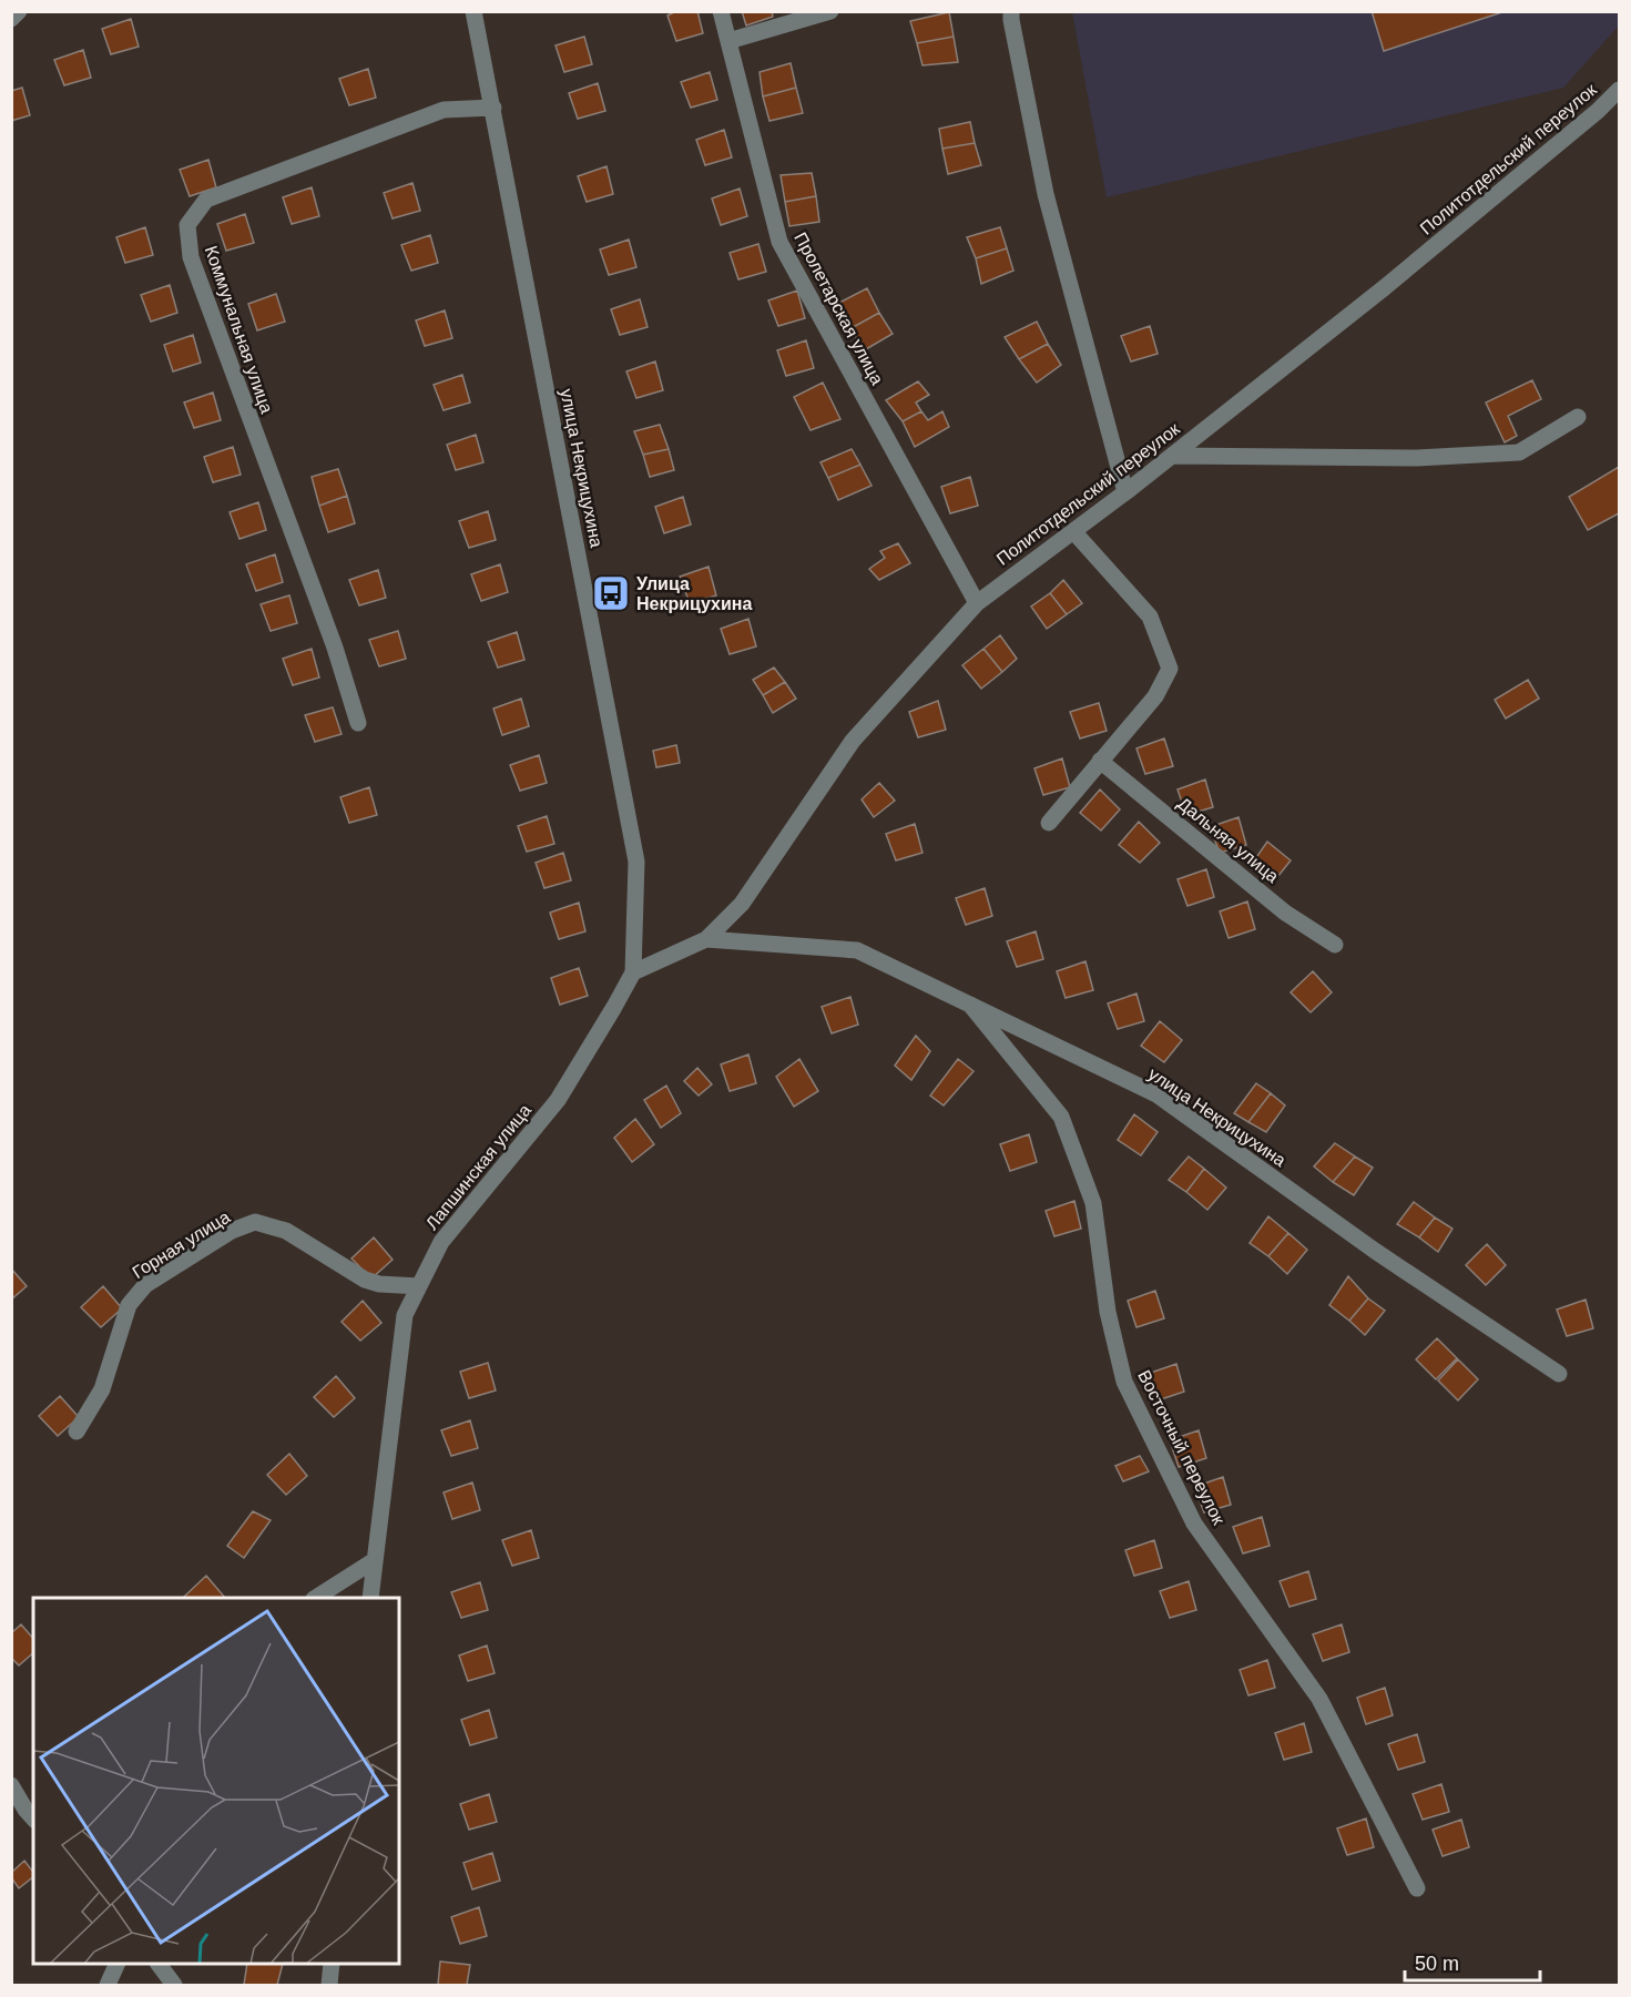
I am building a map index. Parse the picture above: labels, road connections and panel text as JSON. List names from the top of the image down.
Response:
{
  "streets": {
    "street": [
      "Политотдельский переулок",
      "Пролетарская улица",
      "Коммунальная улица",
      "улица Некрицухина",
      "Дальняя улица",
      "Лапшинская улица",
      "Горная улица",
      "Восточный переулок"
    ]
  },
  "crossings": [
    ["Политотдельский переулок", "Пролетарская улица"],
    ["Политотдельский переулок", "улица Некрицухина"],
    ["Политотдельский переулок", "Лапшинская улица"],
    ["Коммунальная улица", "улица Некрицухина"],
    ["улица Некрицухина", "Лапшинская улица"],
    ["улица Некрицухина", "Восточный переулок"],
    ["Лапшинская улица", "Горная улица"]
  ],
  "places": {
    "bus stop": ["Улица Некрицухина"]
  },
  "scale_bar": "50 m"
}
